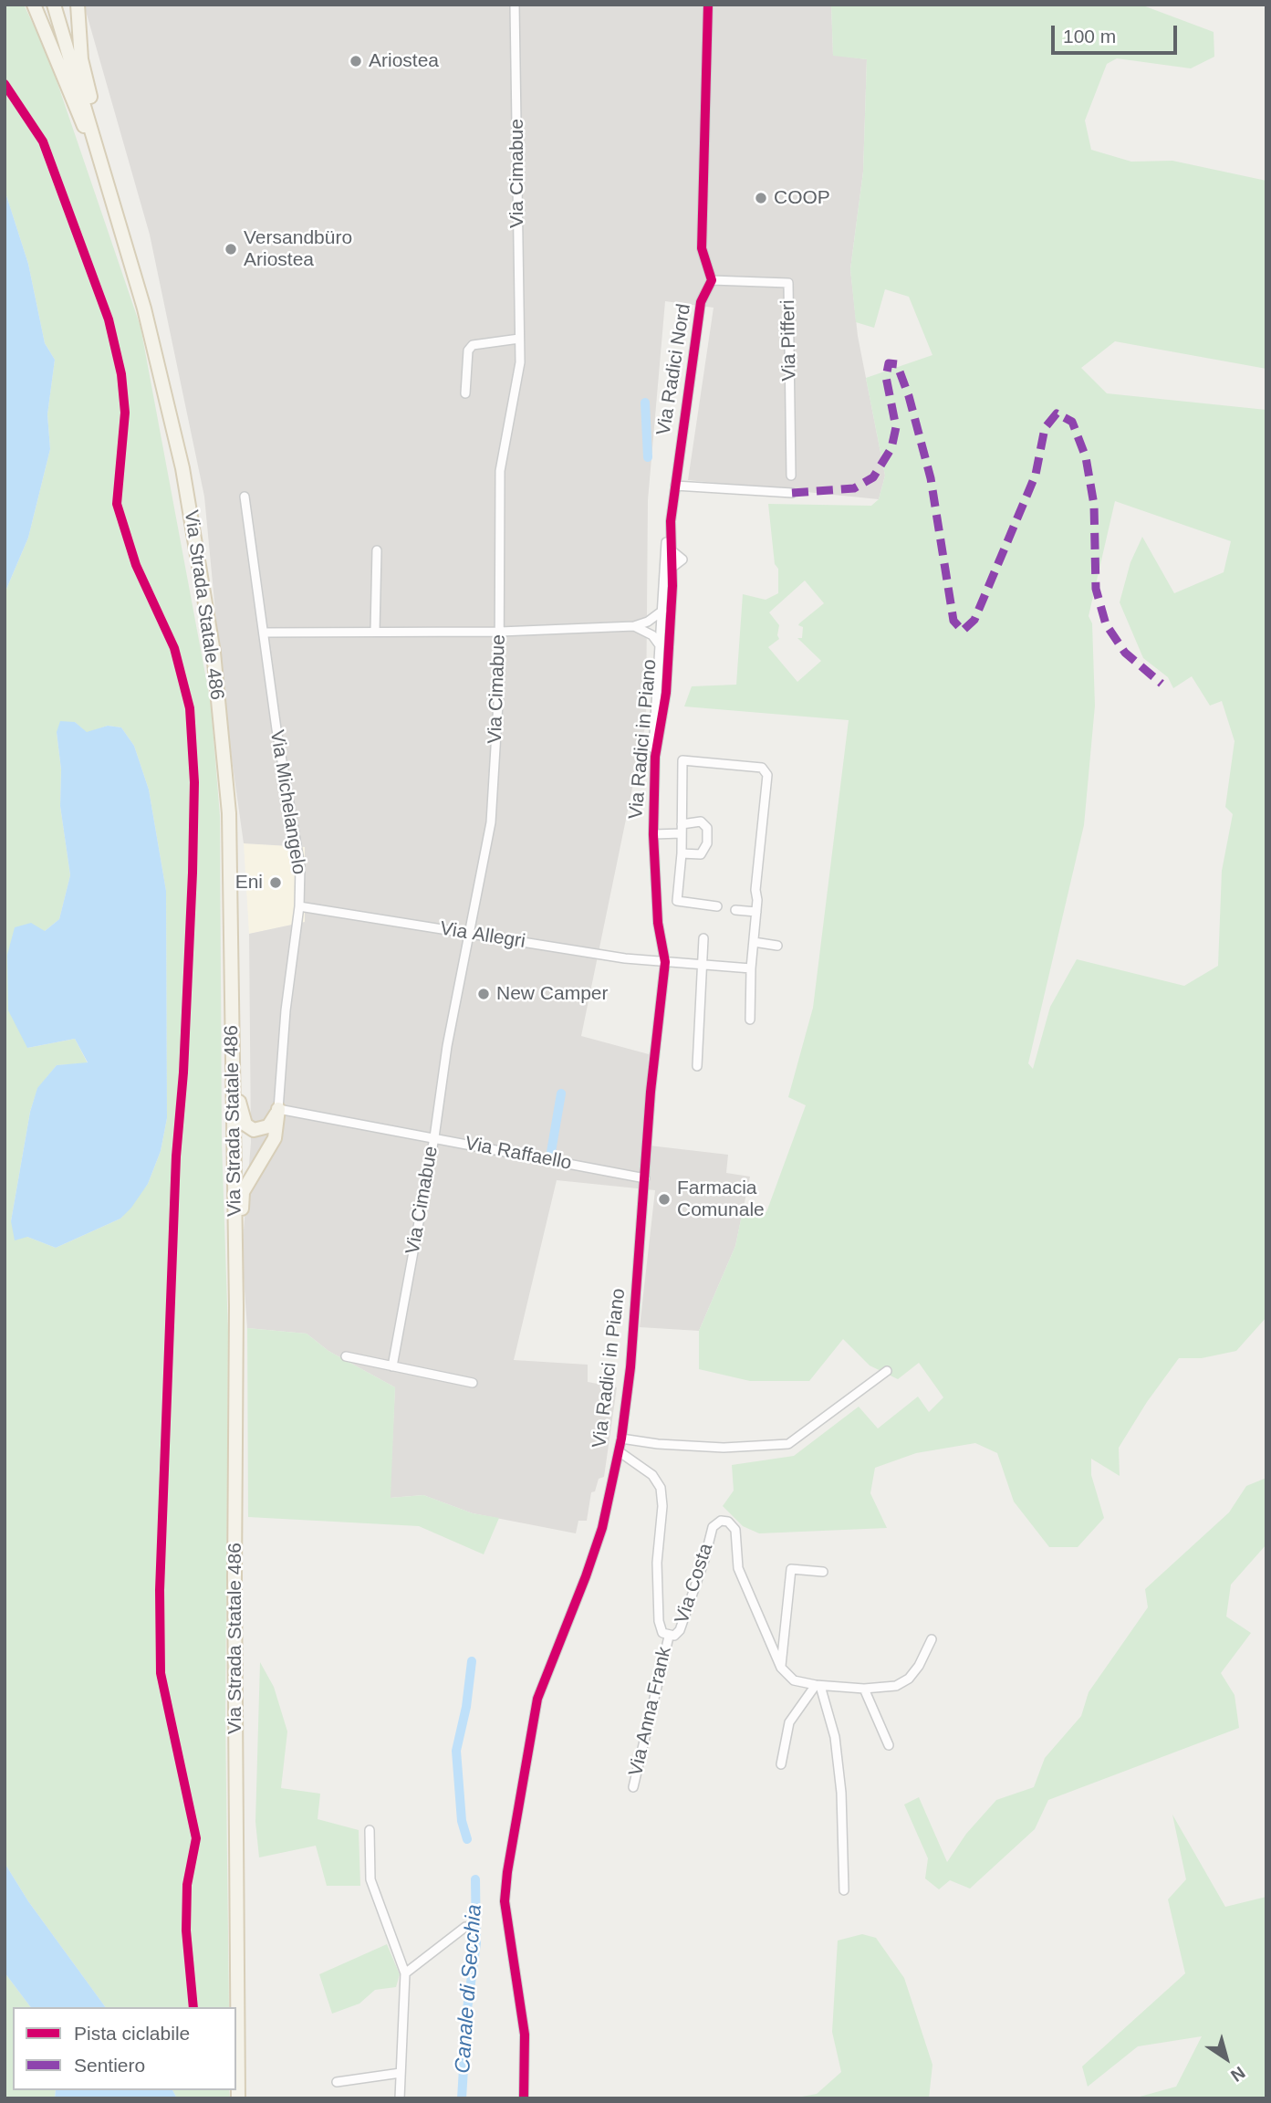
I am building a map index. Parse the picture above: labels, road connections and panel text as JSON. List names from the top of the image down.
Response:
{
  "streets": {
    "main road": ["Via Strada Statale 486"],
    "street": [
      "Via Cimabue",
      "Via Pifferi",
      "Via Radici Nord",
      "Via Radici in Piano",
      "Via Michelangelo",
      "Via Allegri",
      "Via Raffaello",
      "Via Costa",
      "Via Anna Frank"
    ]
  },
  "crossings": [
    ["Via Cimabue", "Via Allegri"],
    ["Via Cimabue", "Via Raffaello"],
    ["Via Pifferi", "Via Radici Nord"],
    ["Via Radici Nord", "Via Radici in Piano"],
    ["Via Radici in Piano", "Via Allegri"],
    ["Via Radici in Piano", "Via Raffaello"],
    ["Via Radici in Piano", "Via Costa"],
    ["Via Michelangelo", "Via Allegri"],
    ["Via Michelangelo", "Via Raffaello"],
    ["Via Costa", "Via Anna Frank"]
  ],
  "water": ["Canale di Secchia"],
  "places": [
    "Ariostea",
    "COOP",
    "Versandbüro Ariostea",
    "Eni",
    "New Camper",
    "Farmacia Comunale"
  ],
  "legend": ["Pista ciclabile", "Sentiero"],
  "scale_bar": "100 m",
  "north": "bottom right"
}
